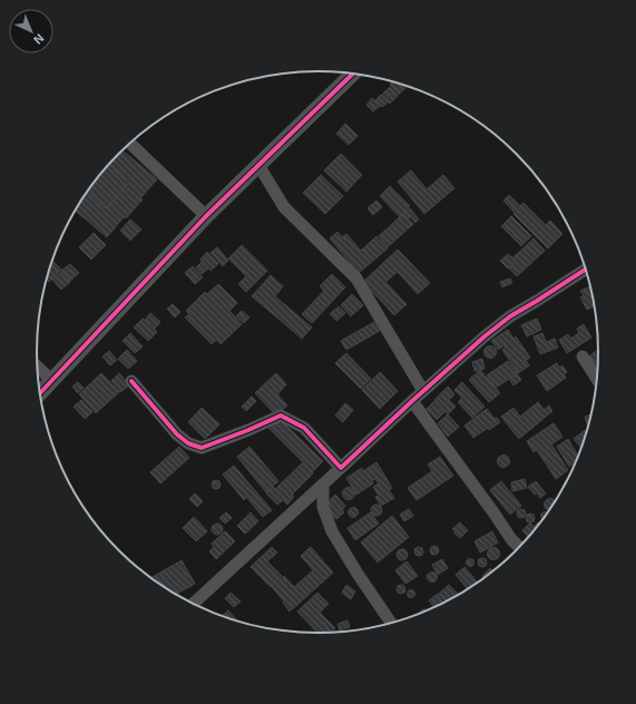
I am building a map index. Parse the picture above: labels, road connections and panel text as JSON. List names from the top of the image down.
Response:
{
  "north": "bottom right"
}
